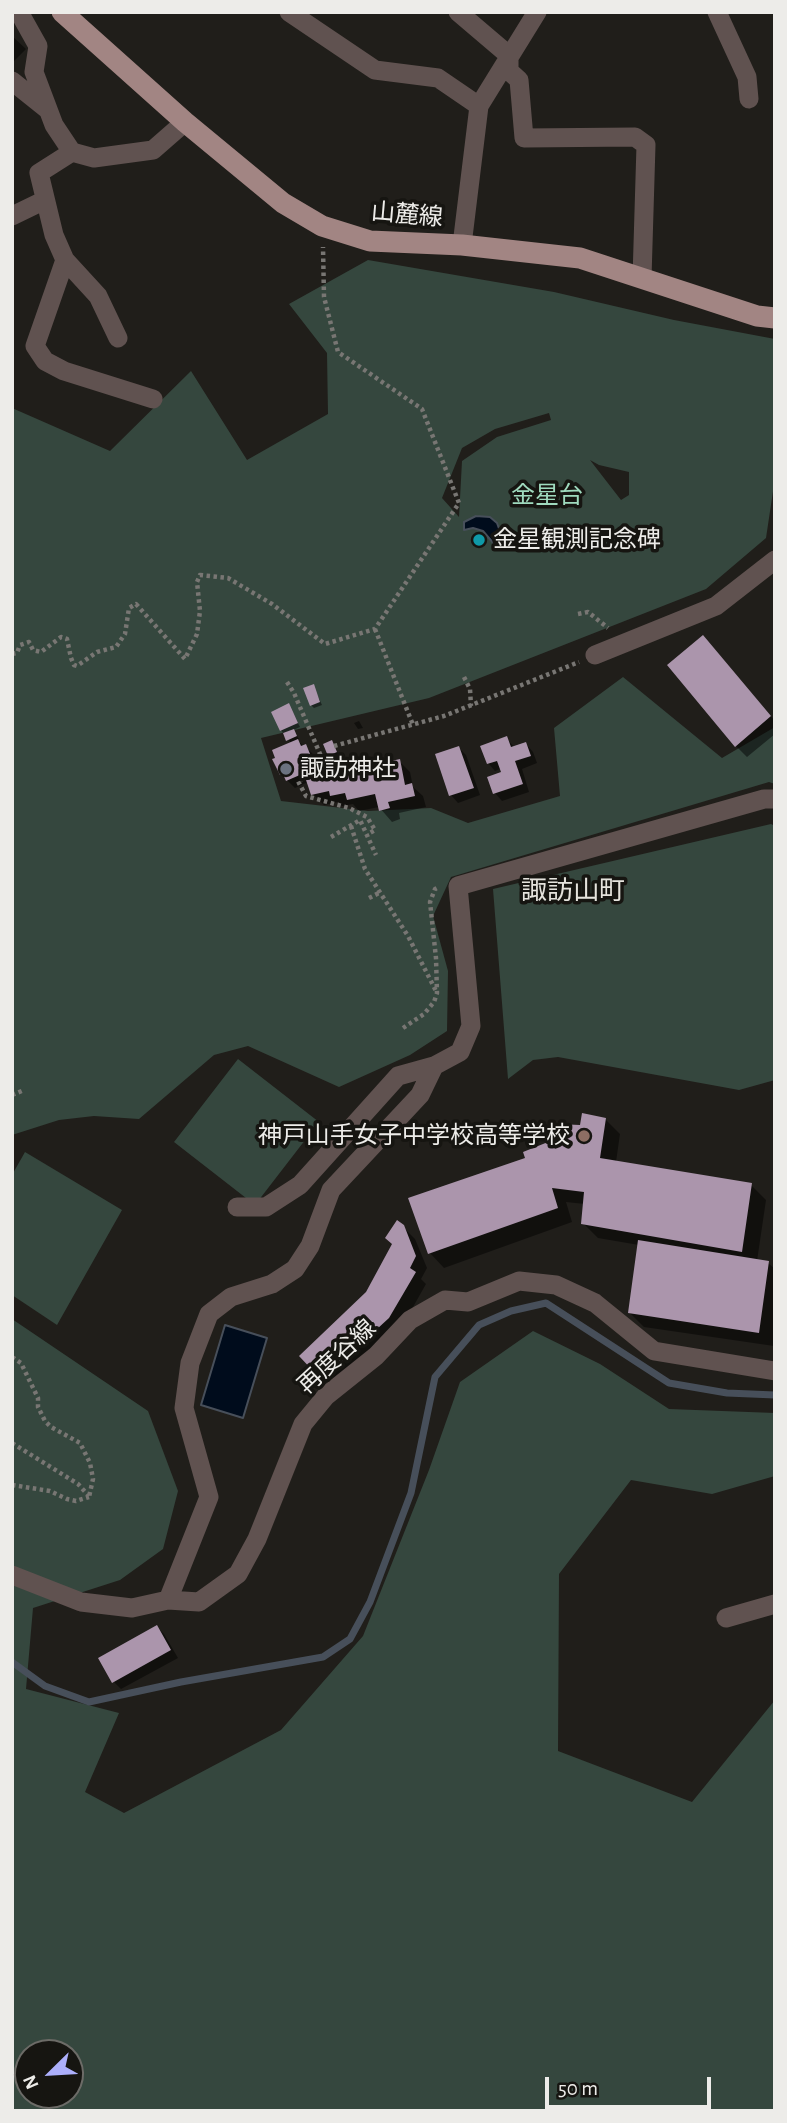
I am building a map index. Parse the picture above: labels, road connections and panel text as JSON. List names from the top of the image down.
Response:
{
  "streets": {
    "main road": ["山麓線"],
    "street": ["再度谷線"]
  },
  "districts": ["諏訪山町"],
  "parks": ["金星台"],
  "places": ["金星観測記念碑", "諏訪神社", "神戸山手女子中学校高等学校"],
  "scale_bar": "50 m",
  "north": "bottom left"
}
